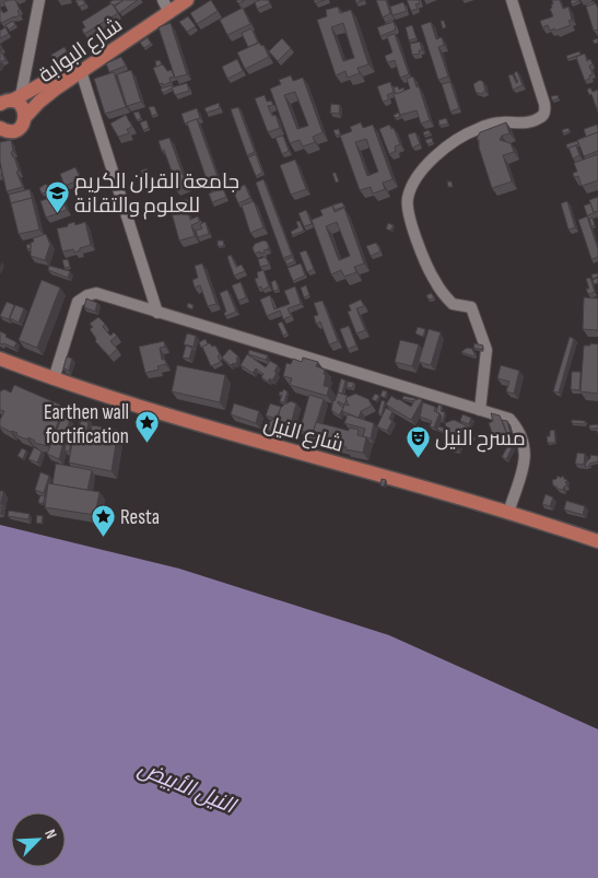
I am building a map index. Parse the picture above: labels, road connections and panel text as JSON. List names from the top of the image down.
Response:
{
  "streets": {
    "main road": ["شارع البوابة", "شارع النيل"]
  },
  "water": ["النيل الأبيض"],
  "places": {
    "school or university": ["جامعة القران الكريم للعلوم والتقانة"],
    "place": ["Earthen wall fortification", "Resta"],
    "theatre": ["مسرح النيل"]
  },
  "north": "top right"
}
